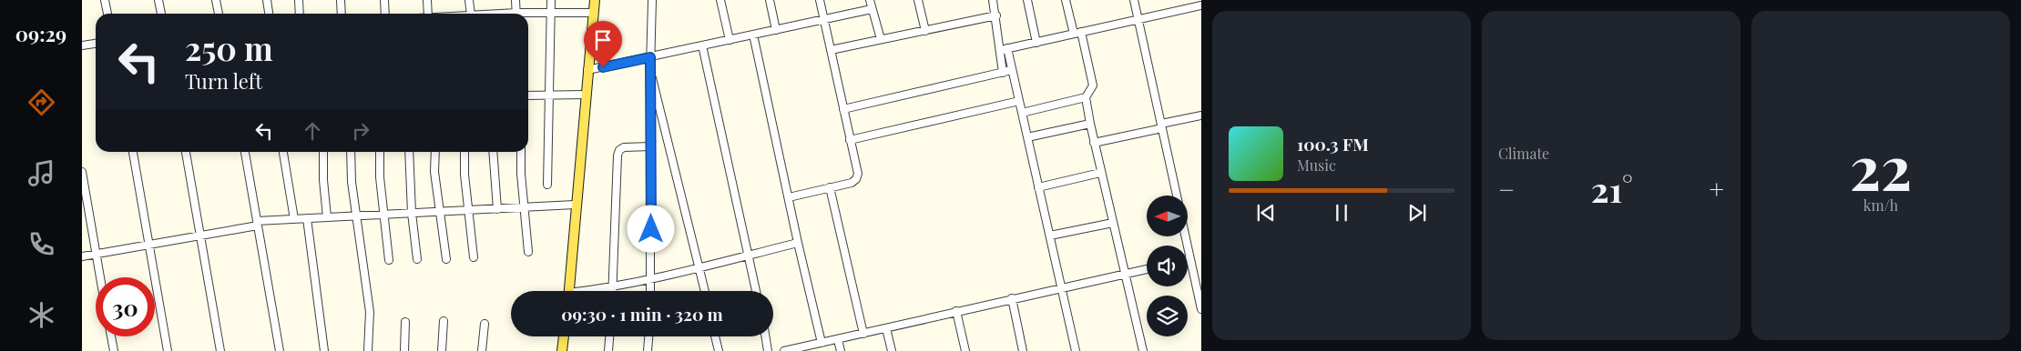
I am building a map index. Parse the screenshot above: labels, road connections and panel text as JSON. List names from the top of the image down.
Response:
{
  "north": "left",
  "page": {
    "tabs": "09:29",
    "tile": [
      "Climate",
      ["22", "km/h"]
    ],
    "turn": ["250 m", "Turn left"],
    "song": ["100.3 FM", "Music"],
    "heat": ["−", "21°", "+"],
    "limit": "30",
    "trip": "09:30 · 1 min · 320 m"
  }
}
